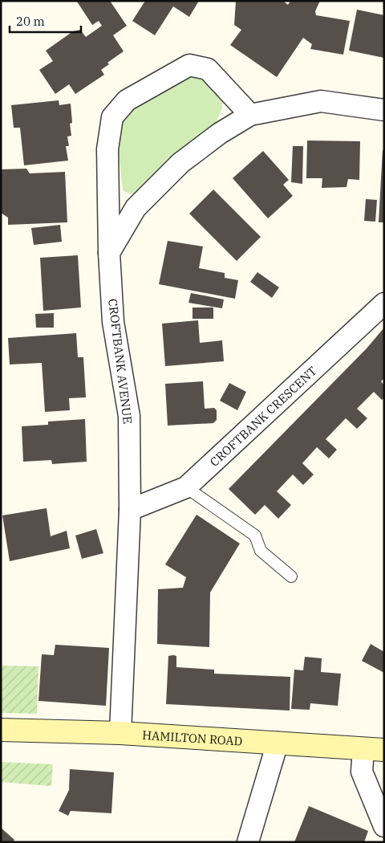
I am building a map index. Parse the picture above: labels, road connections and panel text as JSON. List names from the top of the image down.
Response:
{
  "streets": {
    "main road": ["HAMILTON ROAD"],
    "street": ["CROFTBANK AVENUE", "CROFTBANK CRESCENT"]
  },
  "crossings": [
    ["CROFTBANK AVENUE", "CROFTBANK CRESCENT"],
    ["CROFTBANK AVENUE", "HAMILTON ROAD"]
  ],
  "scale_bar": "20 m"
}
